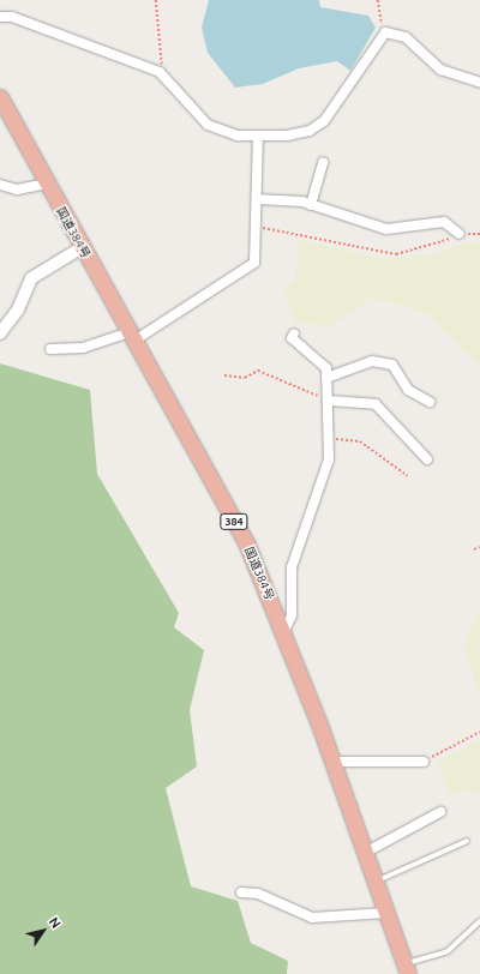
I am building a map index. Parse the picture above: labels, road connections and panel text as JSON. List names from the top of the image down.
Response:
{
  "streets": {
    "highway": ["国道384号", "384"]
  },
  "north": "top right"
}
